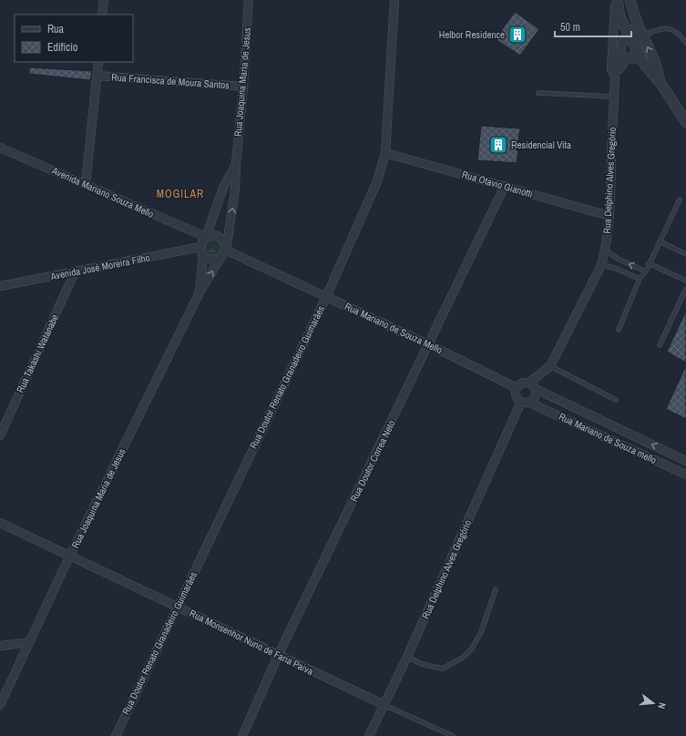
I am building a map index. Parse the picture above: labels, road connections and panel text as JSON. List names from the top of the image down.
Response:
{
  "streets": {
    "street": [
      "Rua Francisca de Moura Santos",
      "Rua Joaquina Maria de Jesus",
      "Rua Delphino Alves Gregório",
      "Rua Otavio Gianotti",
      "Avenida Mariano Souza Mello",
      "Avenida José Moreira Filho",
      "Rua Mariano de Souza Mello",
      "Rua Takashi Watanabe",
      "Rua Doutor Renato Granadeiro Guimarães",
      "Rua Mariano de Souza mello",
      "Rua Doutor Correa Neto",
      "Rua Monsenhor Nuno de Faria Paiva"
    ]
  },
  "crossings": [
    ["Rua Francisca de Moura Santos", "Rua Joaquina Maria de Jesus"],
    ["Rua Joaquina Maria de Jesus", "Avenida Mariano Souza Mello"],
    ["Rua Joaquina Maria de Jesus", "Avenida José Moreira Filho"],
    ["Rua Joaquina Maria de Jesus", "Rua Mariano de Souza Mello"],
    ["Rua Joaquina Maria de Jesus", "Rua Monsenhor Nuno de Faria Paiva"],
    ["Rua Delphino Alves Gregório", "Rua Otavio Gianotti"],
    ["Rua Delphino Alves Gregório", "Rua Mariano de Souza Mello"],
    ["Rua Delphino Alves Gregório", "Rua Mariano de Souza mello"],
    ["Rua Delphino Alves Gregório", "Rua Monsenhor Nuno de Faria Paiva"],
    ["Rua Otavio Gianotti", "Rua Doutor Renato Granadeiro Guimarães"],
    ["Rua Otavio Gianotti", "Rua Doutor Correa Neto"],
    ["Avenida Mariano Souza Mello", "Avenida José Moreira Filho"],
    ["Avenida Mariano Souza Mello", "Rua Mariano de Souza Mello"],
    ["Avenida José Moreira Filho", "Rua Mariano de Souza Mello"],
    ["Avenida José Moreira Filho", "Rua Takashi Watanabe"],
    ["Rua Mariano de Souza Mello", "Rua Doutor Renato Granadeiro Guimarães"],
    ["Rua Mariano de Souza Mello", "Rua Mariano de Souza mello"],
    ["Rua Mariano de Souza Mello", "Rua Doutor Correa Neto"],
    ["Rua Doutor Renato Granadeiro Guimarães", "Rua Monsenhor Nuno de Faria Paiva"],
    ["Rua Doutor Correa Neto", "Rua Monsenhor Nuno de Faria Paiva"]
  ],
  "districts": ["MOGILAR"],
  "places": {
    "building": ["Helbor Residence", "Residencial Vita"]
  },
  "legend": ["Rua", "Edifício"],
  "scale_bar": "50 m",
  "north": "right"
}
